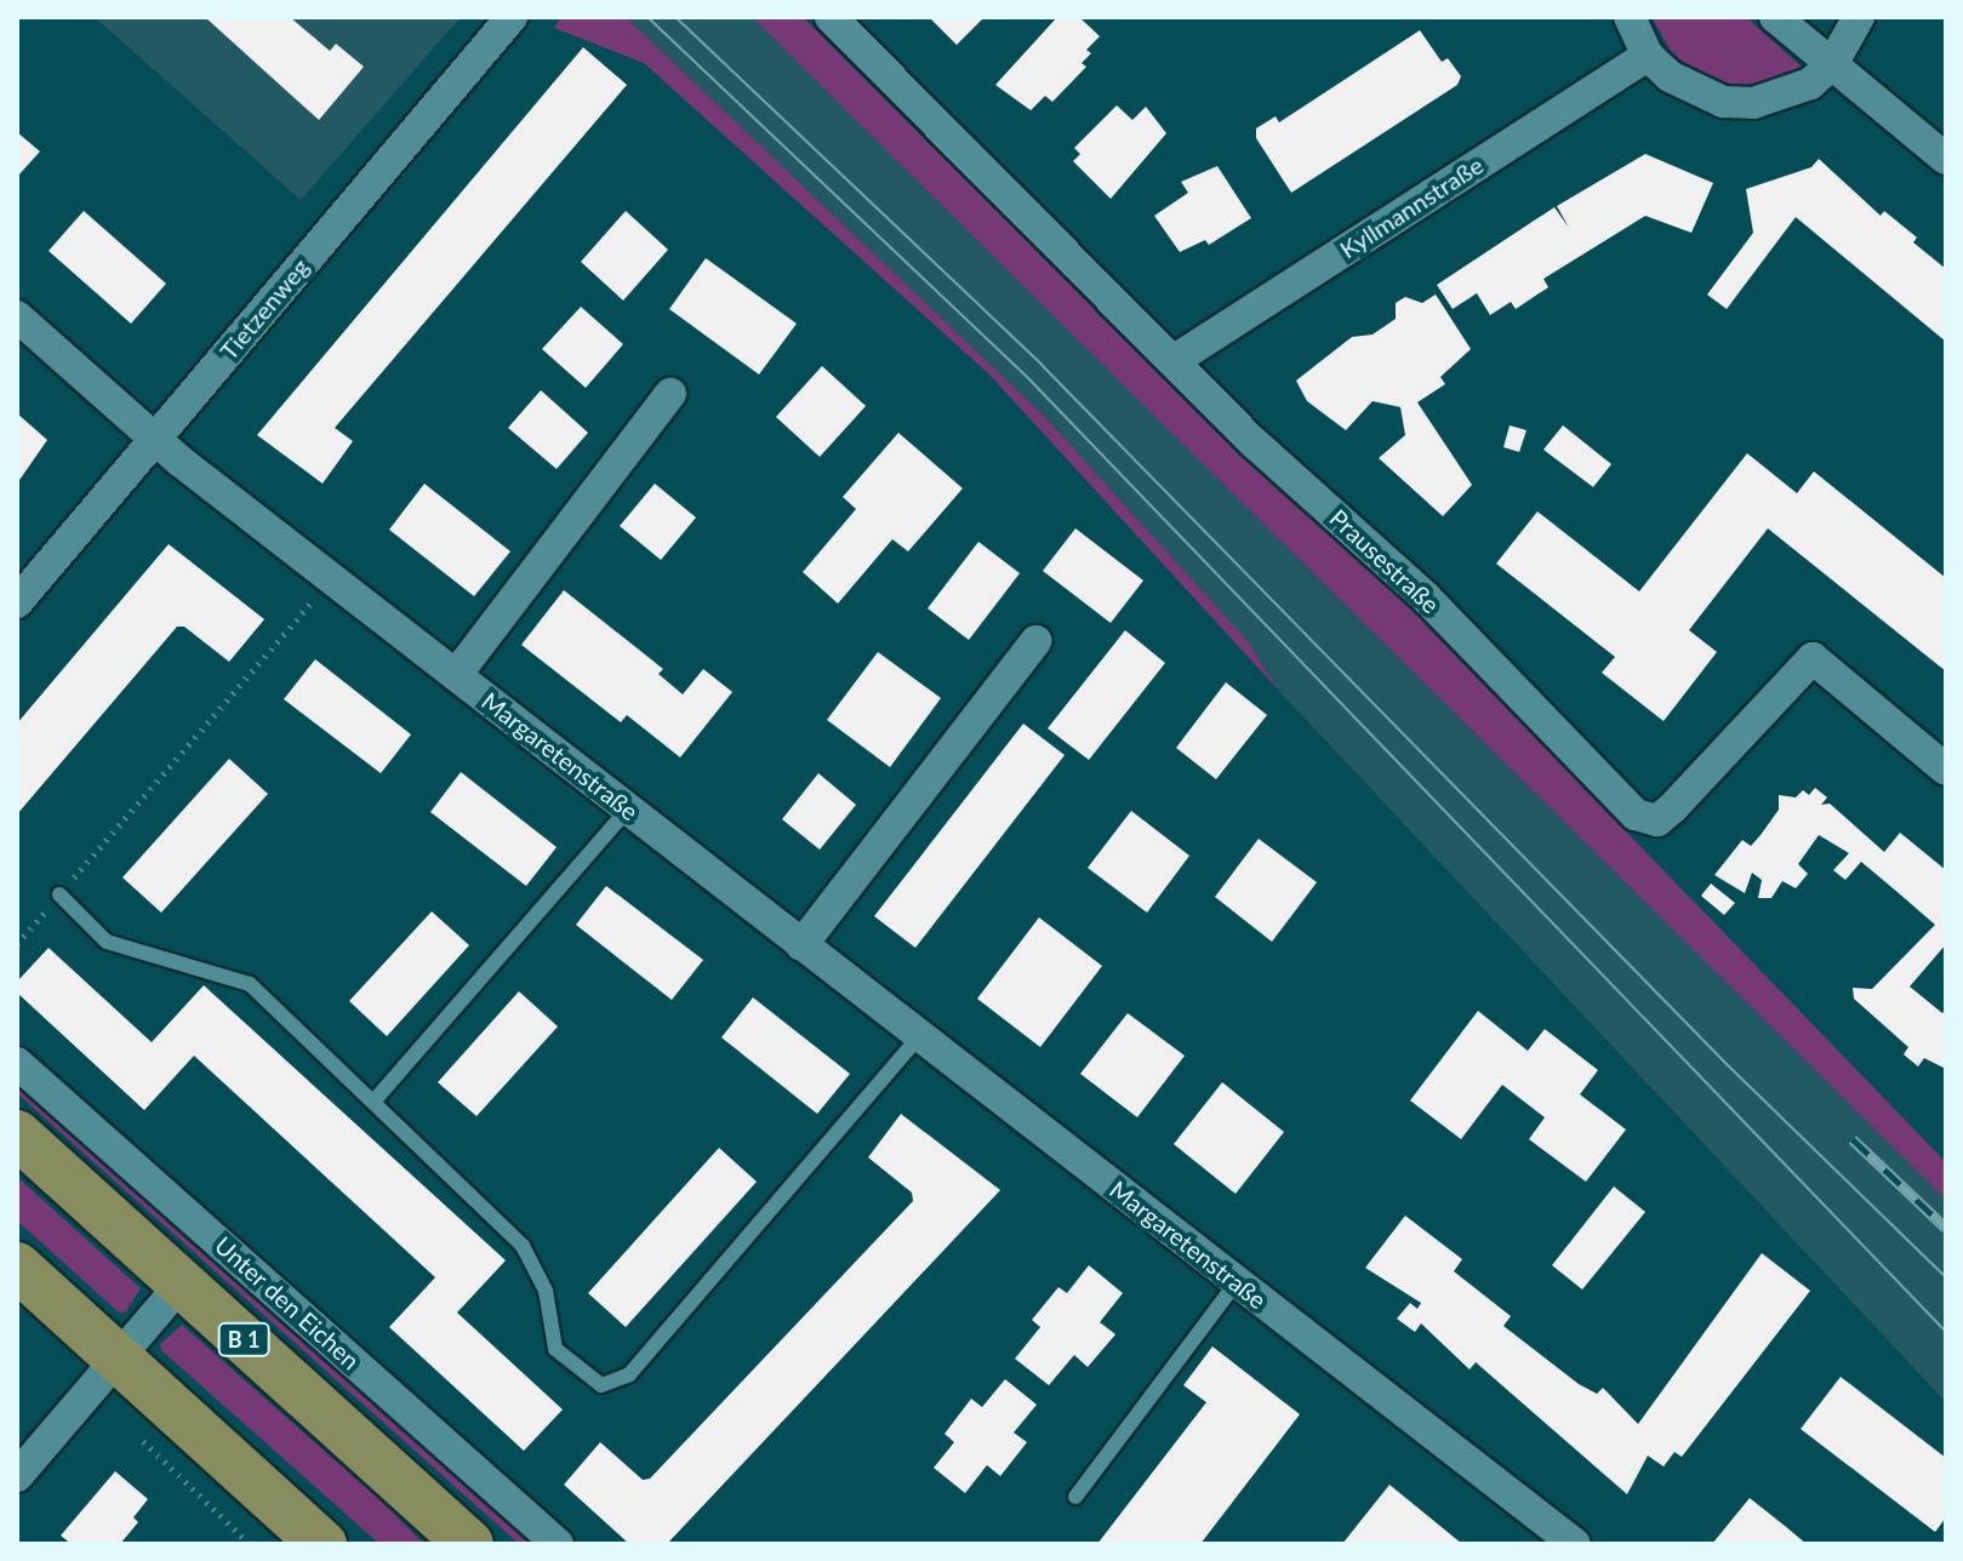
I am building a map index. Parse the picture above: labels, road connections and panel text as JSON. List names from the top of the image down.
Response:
{
  "streets": {
    "main road": ["B 1"],
    "street": [
      "Kyllmannstraße",
      "Tietzenweg",
      "Prausestraße",
      "Margaretenstraße",
      "Unter den Eichen"
    ]
  },
  "crossings": [
    ["Kyllmannstraße", "Prausestraße"],
    ["Tietzenweg", "Margaretenstraße"]
  ]
}
